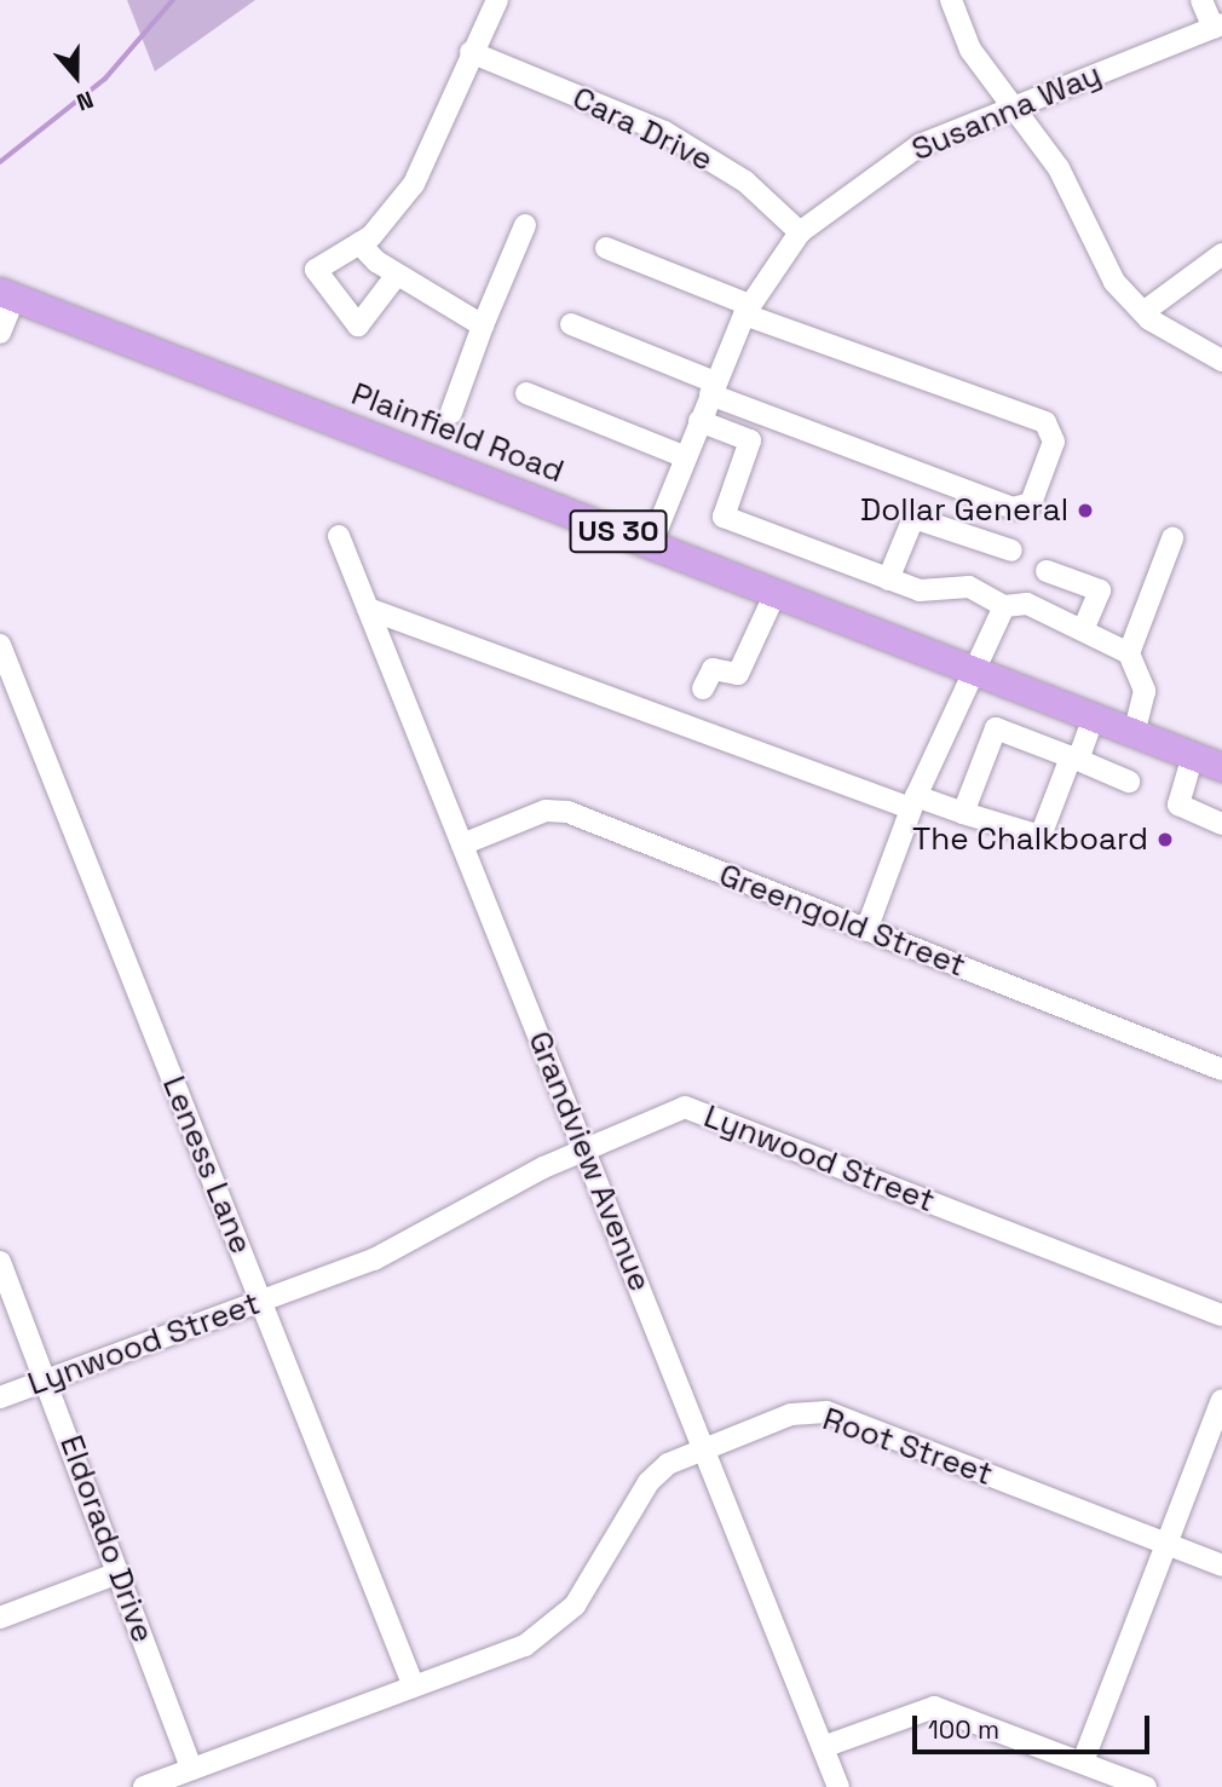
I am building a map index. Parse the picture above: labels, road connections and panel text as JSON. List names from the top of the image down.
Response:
{
  "streets": {
    "main road": ["Plainfield Road", "US 30"],
    "street": [
      "Susanna Way",
      "Cara Drive",
      "Greengold Street",
      "Lynwood Street",
      "Grandview Avenue",
      "Leness Lane",
      "Root Street",
      "Eldorado Drive"
    ]
  },
  "crossings": [
    ["Susanna Way", "Cara Drive"],
    ["Susanna Way", "Plainfield Road"],
    ["Greengold Street", "Grandview Avenue"],
    ["Lynwood Street", "Grandview Avenue"],
    ["Lynwood Street", "Leness Lane"],
    ["Lynwood Street", "Eldorado Drive"],
    ["Grandview Avenue", "Root Street"],
    ["Leness Lane", "Root Street"],
    ["Root Street", "Eldorado Drive"]
  ],
  "places": ["Dollar General", "The Chalkboard"],
  "scale_bar": "100 m",
  "north": "bottom"
}
